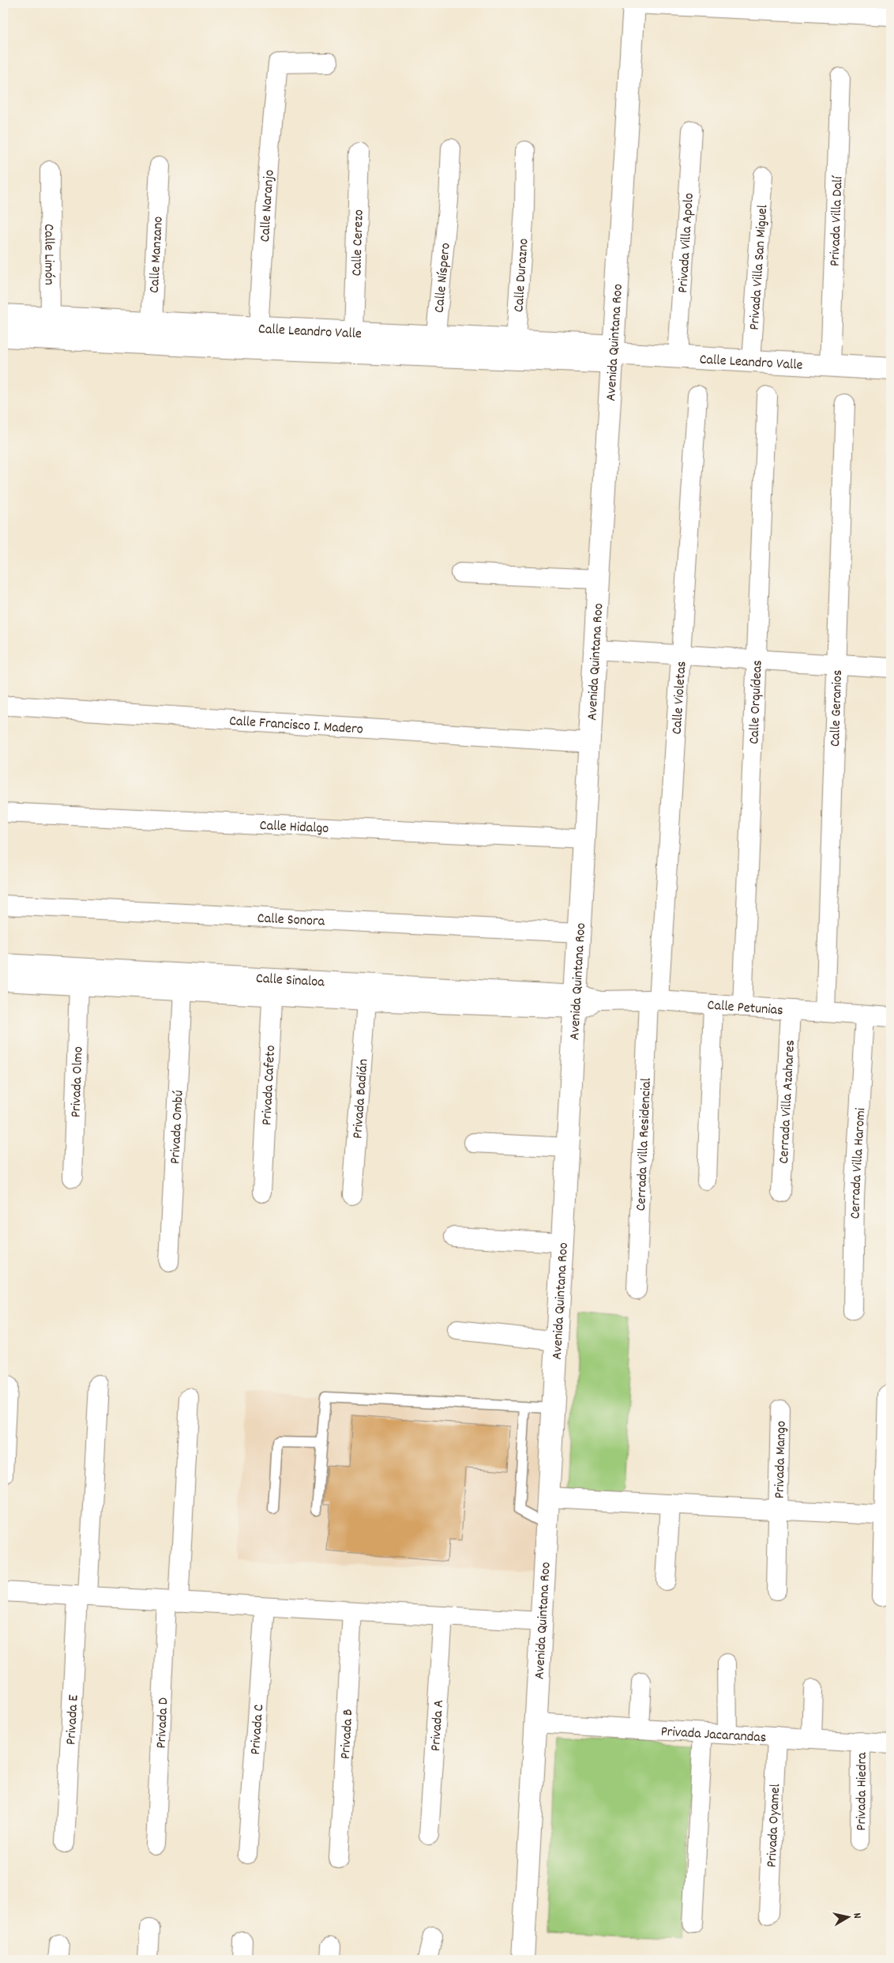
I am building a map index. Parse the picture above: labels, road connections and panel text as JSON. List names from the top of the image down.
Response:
{
  "streets": {
    "main road": ["Calle Leandro Valle", "Avenida Quintana Roo"],
    "street": [
      "Calle Naranjo",
      "Privada Villa Dalí",
      "Calle Cerezo",
      "Privada Villa Apolo",
      "Calle Limón",
      "Calle Manzano",
      "Privada Villa San Miguel",
      "Calle Durazno",
      "Calle Níspero",
      "Calle Violetas",
      "Calle Orquídeas",
      "Calle Geranios",
      "Calle Francisco I. Madero",
      "Calle Hidalgo",
      "Calle Sonora",
      "Calle Sinaloa",
      "Calle Petunias",
      "Privada Olmo",
      "Privada Cafeto",
      "Privada Badián",
      "Cerrada Villa Azahares",
      "Privada Ombú",
      "Cerrada Villa Residencial",
      "Cerrada Villa Haromi",
      "Privada Mango",
      "Privada E",
      "Privada D",
      "Privada A",
      "Privada C",
      "Privada Jacarandas",
      "Privada B",
      "Privada Hiedra",
      "Privada Oyamel"
    ]
  },
  "crossings": [
    ["Calle Naranjo", "Calle Leandro Valle"],
    ["Privada Villa Dalí", "Calle Leandro Valle"],
    ["Calle Cerezo", "Calle Leandro Valle"],
    ["Privada Villa Apolo", "Calle Leandro Valle"],
    ["Calle Limón", "Calle Leandro Valle"],
    ["Calle Manzano", "Calle Leandro Valle"],
    ["Privada Villa San Miguel", "Calle Leandro Valle"],
    ["Calle Durazno", "Calle Leandro Valle"],
    ["Calle Níspero", "Calle Leandro Valle"],
    ["Calle Leandro Valle", "Avenida Quintana Roo"],
    ["Avenida Quintana Roo", "Calle Francisco I. Madero"],
    ["Avenida Quintana Roo", "Calle Hidalgo"],
    ["Avenida Quintana Roo", "Calle Sonora"],
    ["Avenida Quintana Roo", "Calle Sinaloa"],
    ["Avenida Quintana Roo", "Calle Petunias"],
    ["Avenida Quintana Roo", "Privada Jacarandas"],
    ["Calle Violetas", "Calle Petunias"],
    ["Calle Violetas", "Cerrada Villa Residencial"],
    ["Calle Orquídeas", "Calle Petunias"],
    ["Calle Geranios", "Calle Petunias"],
    ["Calle Sinaloa", "Calle Petunias"],
    ["Calle Sinaloa", "Privada Olmo"],
    ["Calle Sinaloa", "Privada Cafeto"],
    ["Calle Sinaloa", "Privada Badián"],
    ["Calle Sinaloa", "Privada Ombú"],
    ["Calle Petunias", "Cerrada Villa Azahares"],
    ["Calle Petunias", "Cerrada Villa Residencial"],
    ["Calle Petunias", "Cerrada Villa Haromi"],
    ["Privada Jacarandas", "Privada Hiedra"],
    ["Privada Jacarandas", "Privada Oyamel"]
  ],
  "north": "right"
}
